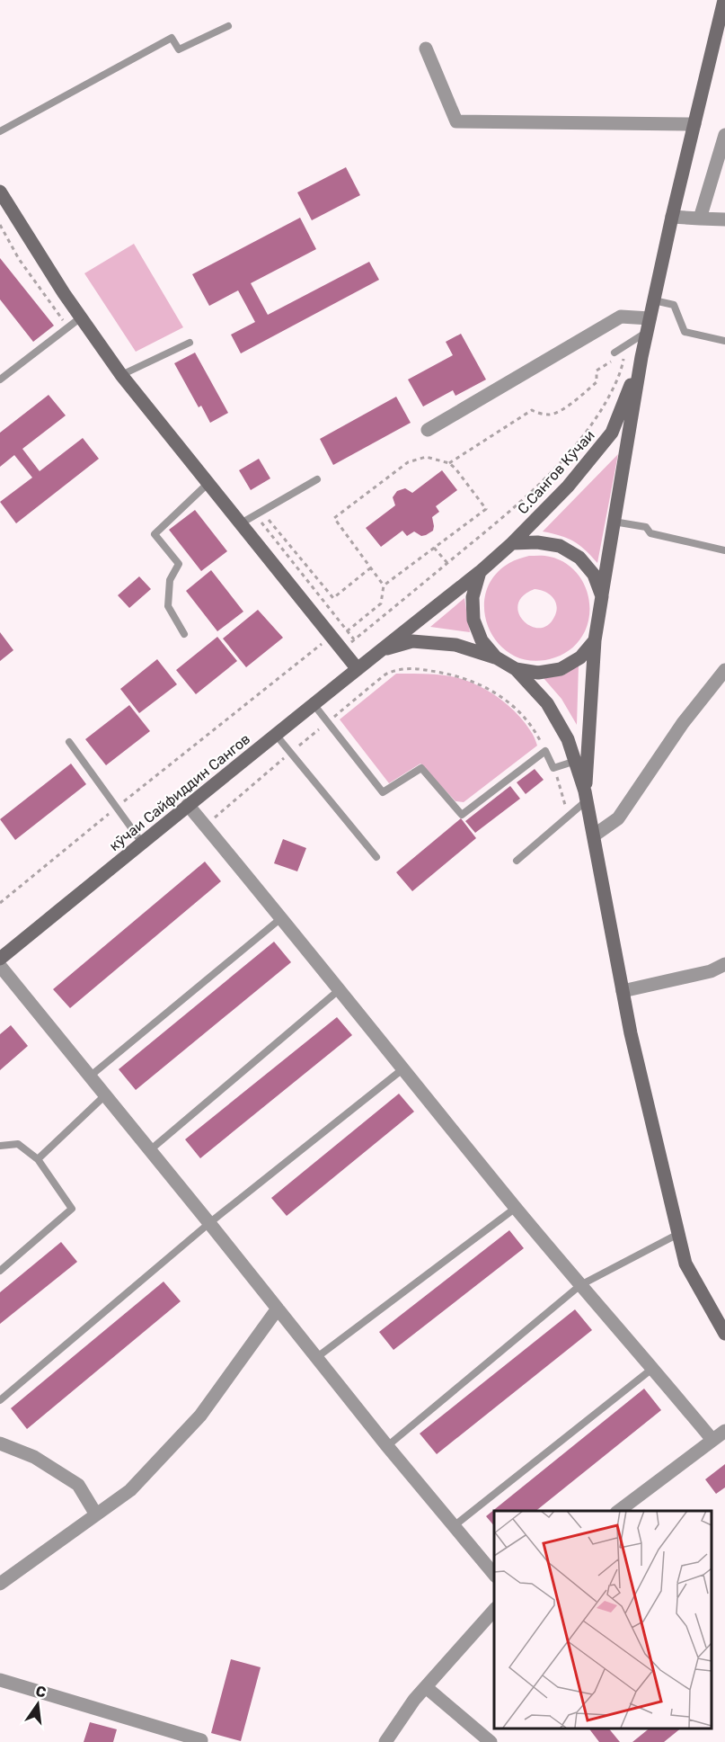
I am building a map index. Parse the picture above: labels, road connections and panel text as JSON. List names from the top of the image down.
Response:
{
  "streets": {
    "street": ["С.Сангов Кӯчаи", "кӯчаи Сайфиддин Сангов"]
  },
  "north": "top"
}
